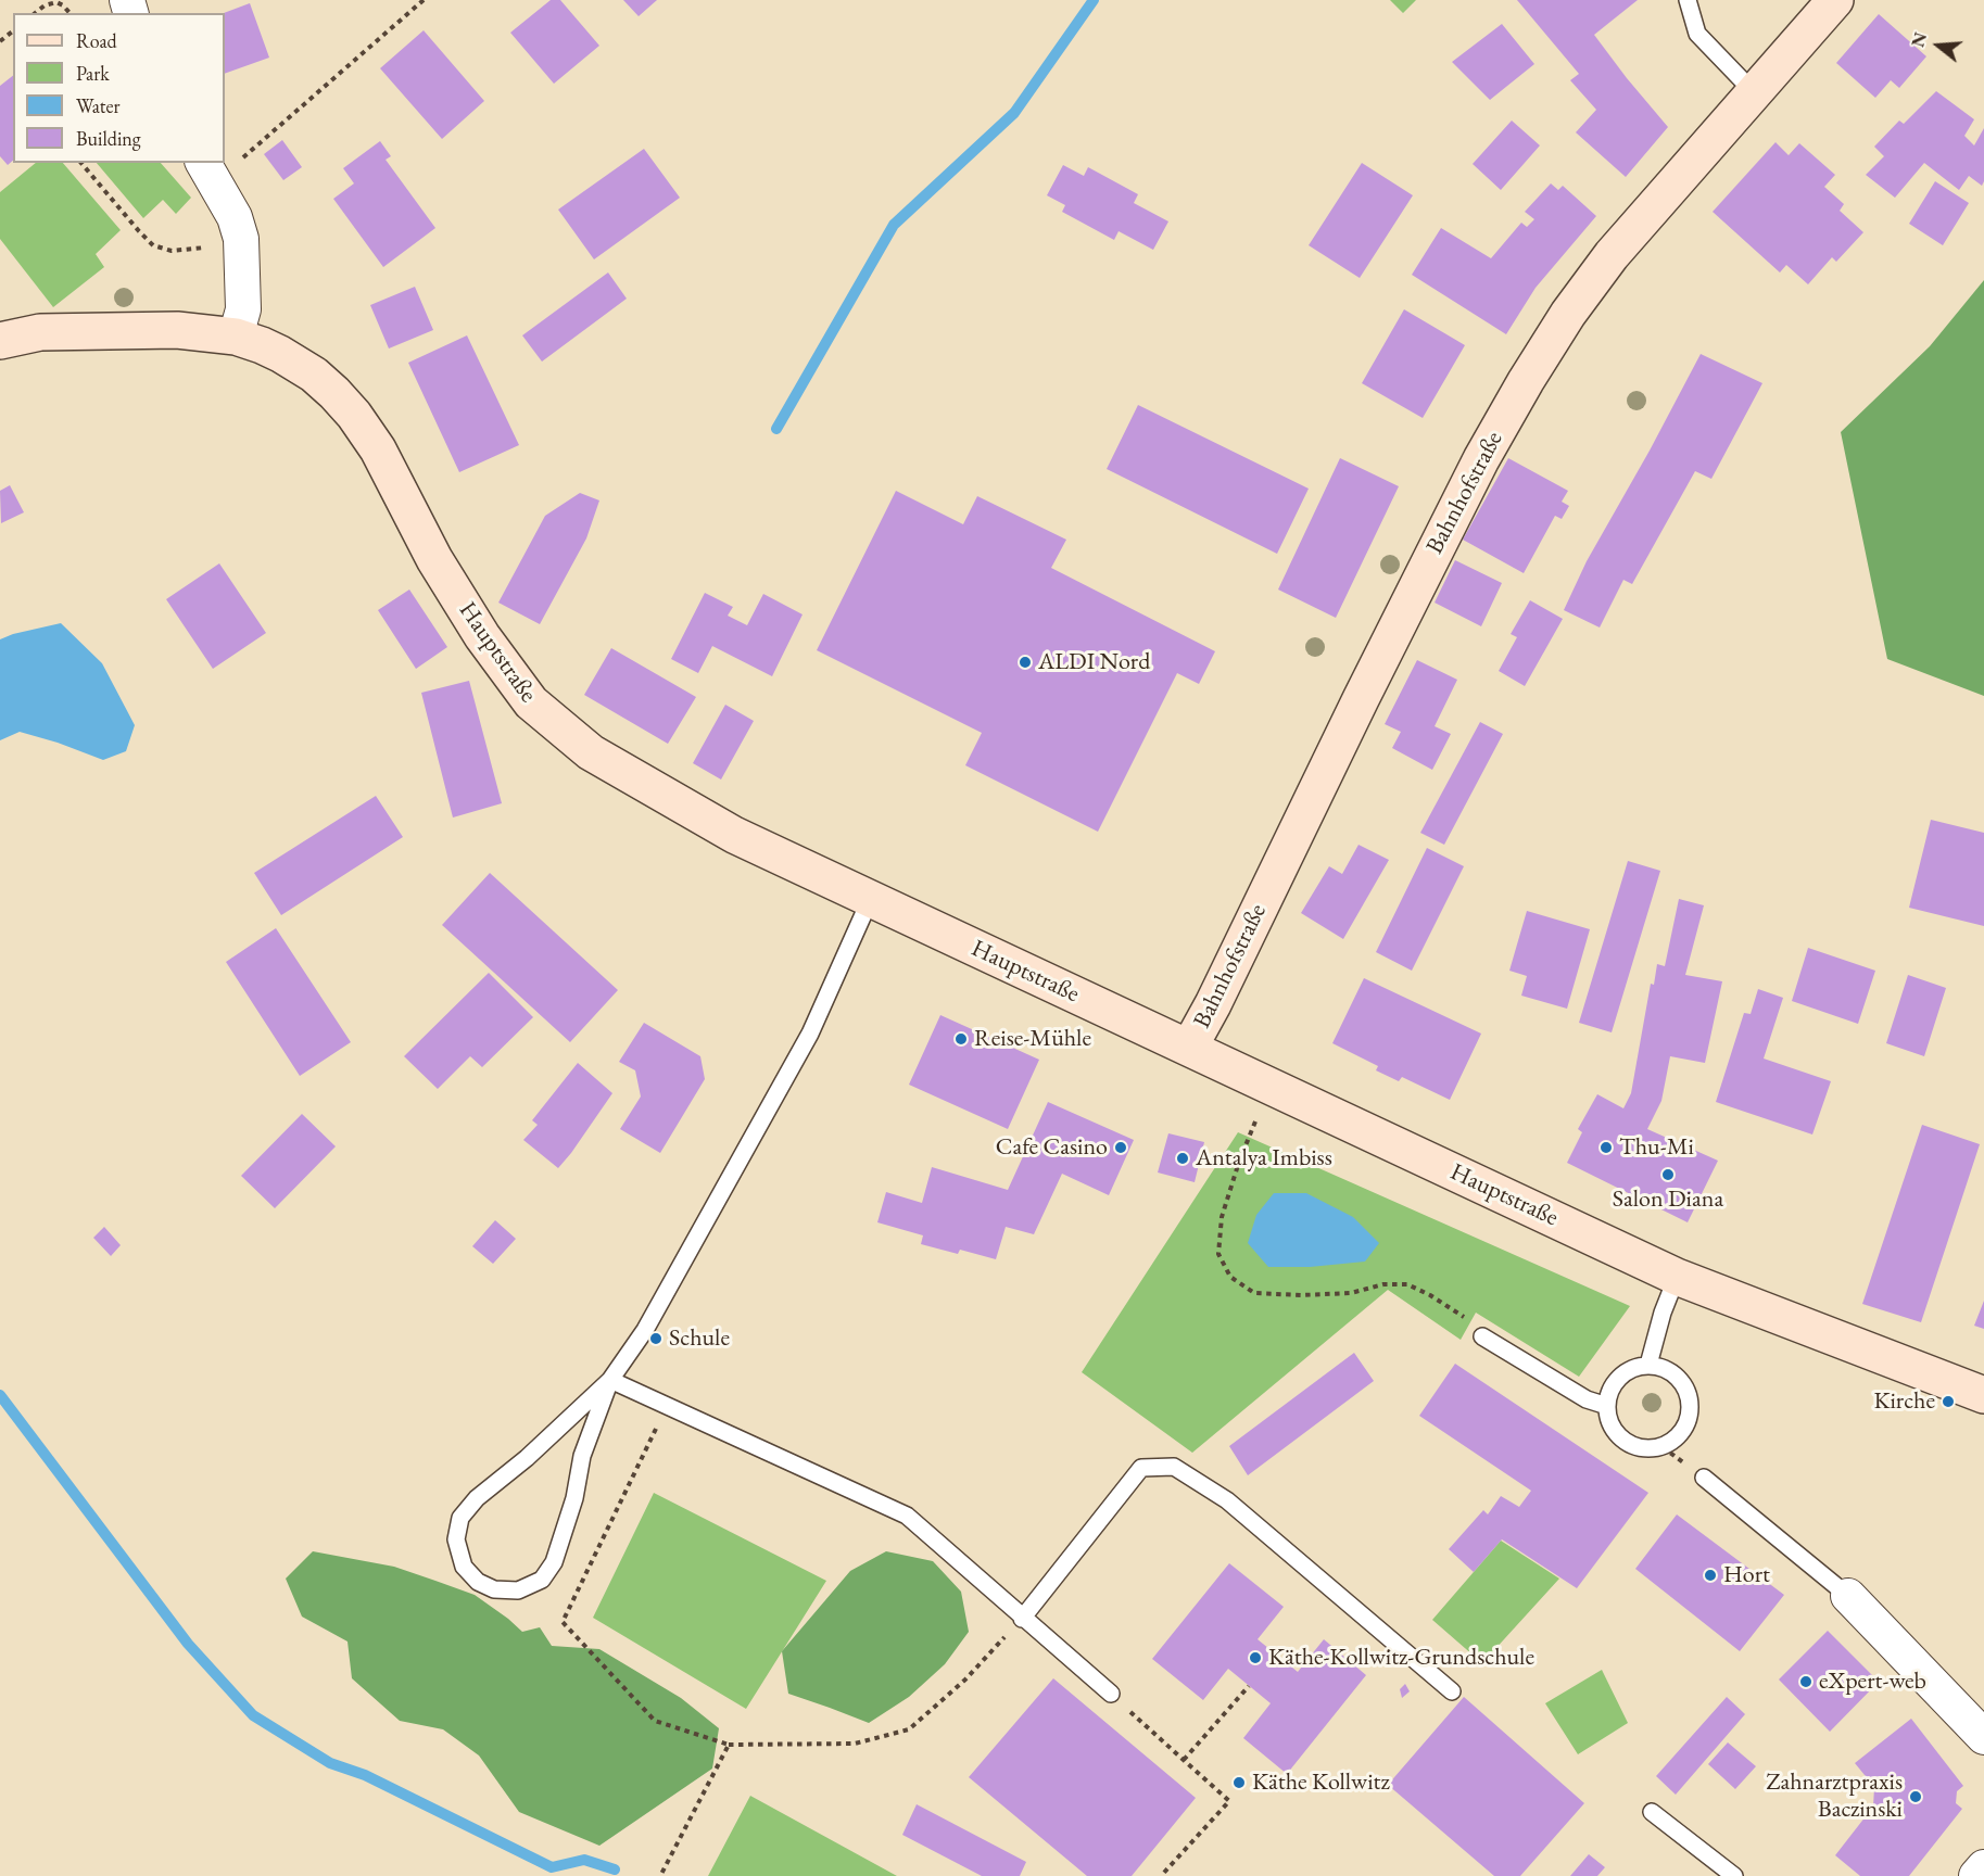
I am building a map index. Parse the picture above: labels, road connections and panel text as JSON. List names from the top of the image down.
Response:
{
  "streets": {
    "main road": ["Bahnhofstraße", "Hauptstraße"]
  },
  "crossings": [
    ["Bahnhofstraße", "Hauptstraße"]
  ],
  "places": [
    "ALDI Nord",
    "Reise-Mühle",
    "Cafe Casino",
    "Thu-Mi",
    "Antalya Imbiss",
    "Salon Diana",
    "Schule",
    "Kirche",
    "Hort",
    "Käthe-Kollwitz-Grundschule",
    "eXpert-web",
    "Käthe Kollwitz",
    "Zahnarztpraxis Baczinski"
  ],
  "legend": [
    "Road",
    "Park",
    "Water",
    "Building"
  ],
  "north": "left"
}
